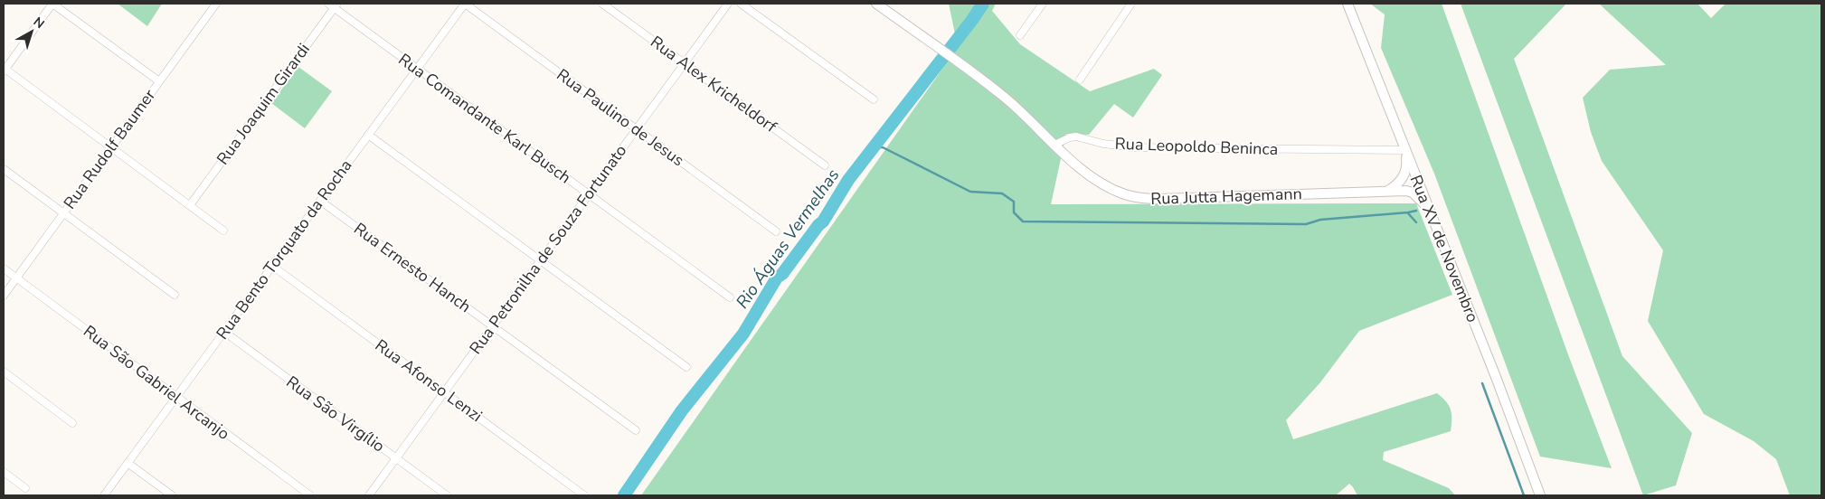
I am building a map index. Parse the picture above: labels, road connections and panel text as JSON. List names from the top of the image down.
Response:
{
  "streets": {
    "main road": ["Rua Jutta Hagemann", "Rua XV de Novembro"],
    "street": [
      "Rua Alex Kricheldorf",
      "Rua Joaquim Girardi",
      "Rua Paulino de Jesus",
      "Rua Comandante Karl Busch",
      "Rua Leopoldo Beninca",
      "Rua Rudolf Baumer",
      "Rua Bento Torquato da Rocha",
      "Rua Petronilha de Souza Fortunato",
      "Rua Ernesto Hanch",
      "Rua Afonso Lenzi",
      "Rua São Gabriel Arcanjo",
      "Rua São Virgílio"
    ]
  },
  "crossings": [
    ["Rua Alex Kricheldorf", "Rua Petronilha de Souza Fortunato"],
    ["Rua Joaquim Girardi", "Rua Comandante Karl Busch"],
    ["Rua Paulino de Jesus", "Rua Bento Torquato da Rocha"],
    ["Rua Paulino de Jesus", "Rua Petronilha de Souza Fortunato"],
    ["Rua Comandante Karl Busch", "Rua Bento Torquato da Rocha"],
    ["Rua Comandante Karl Busch", "Rua Petronilha de Souza Fortunato"],
    ["Rua Leopoldo Beninca", "Rua Jutta Hagemann"],
    ["Rua Leopoldo Beninca", "Rua XV de Novembro"],
    ["Rua Rudolf Baumer", "Rua São Gabriel Arcanjo"],
    ["Rua Jutta Hagemann", "Rua XV de Novembro"],
    ["Rua Bento Torquato da Rocha", "Rua Ernesto Hanch"],
    ["Rua Bento Torquato da Rocha", "Rua Afonso Lenzi"],
    ["Rua Bento Torquato da Rocha", "Rua São Gabriel Arcanjo"],
    ["Rua Bento Torquato da Rocha", "Rua São Virgílio"],
    ["Rua Petronilha de Souza Fortunato", "Rua Ernesto Hanch"],
    ["Rua Petronilha de Souza Fortunato", "Rua Afonso Lenzi"],
    ["Rua Petronilha de Souza Fortunato", "Rua São Virgílio"]
  ],
  "water": ["Rio Águas Vermelhas"],
  "north": "top right"
}
